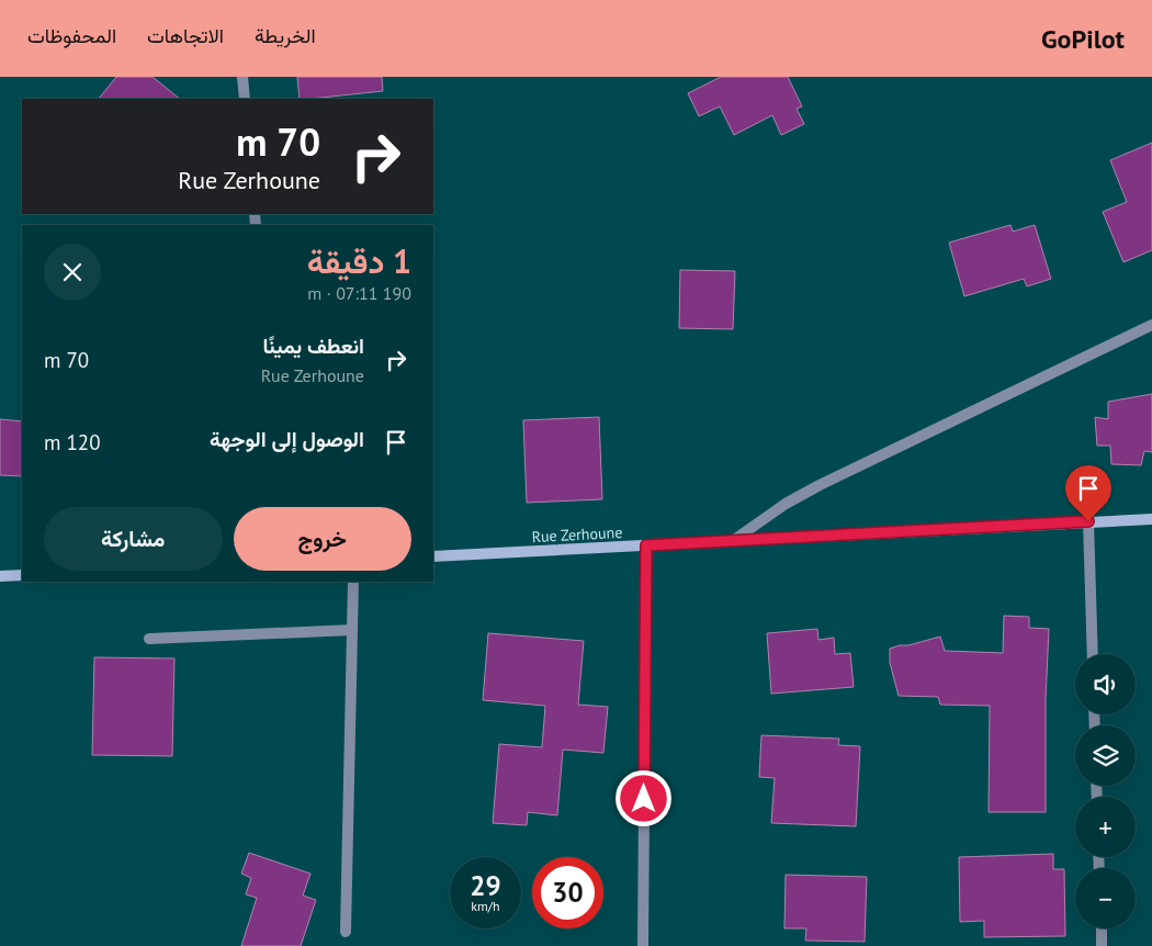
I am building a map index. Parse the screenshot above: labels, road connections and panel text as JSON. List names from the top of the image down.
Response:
{
  "streets": {
    "street": ["Rue Zerhoune"]
  },
  "page": {
    "header": "GoPilot",
    "nav": ["الخريطة", "الاتجاهات", "المحفوظات"],
    "turn": ["70 m", "Rue Zerhoune"],
    "heading": ["1 دقيقة", "190 m · 07:11"],
    "list": [
      {
        "name": "انعطف يمينًا",
        "note": "Rue Zerhoune",
        "value": "70 m"
      },
      {
        "name": "الوصول إلى الوجهة",
        "value": "120 m"
      }
    ],
    "buttons": ["خروج", "مشاركة"],
    "map_buttons": ["+", "−"],
    "speed": "29 km/h",
    "limit": "30"
  }
}
